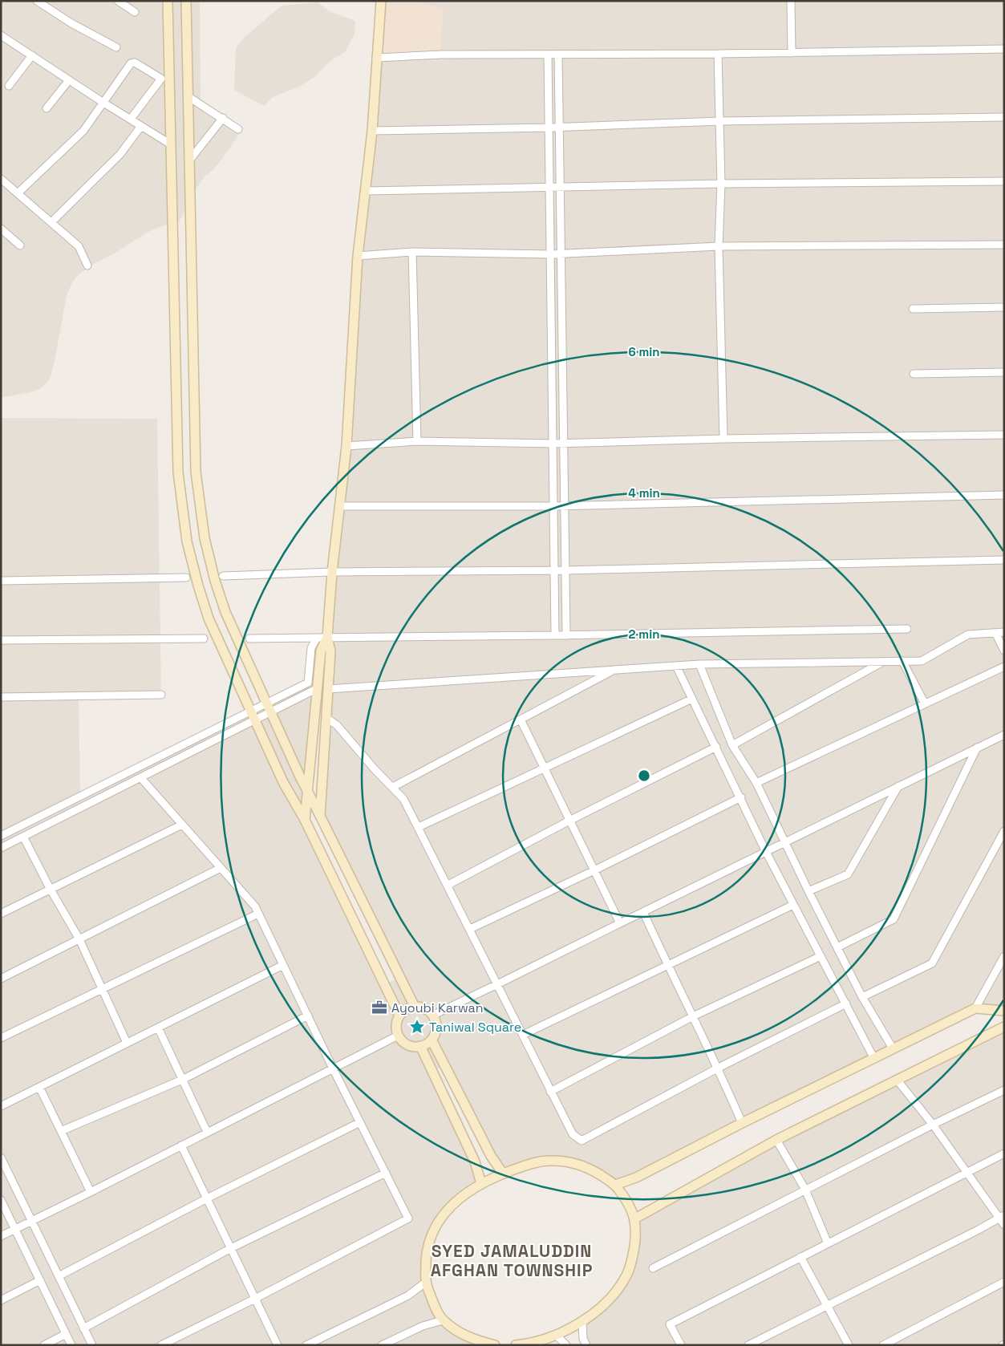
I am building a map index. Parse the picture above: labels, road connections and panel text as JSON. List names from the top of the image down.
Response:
{
  "districts": ["SYED JAMALUDDIN AFGHAN TOWNSHIP"],
  "places": {
    "office": ["Ayoubi Karwan"],
    "place": ["Taniwal Square"]
  },
  "rings": ["6 min", "4 min", "2 min"]
}
